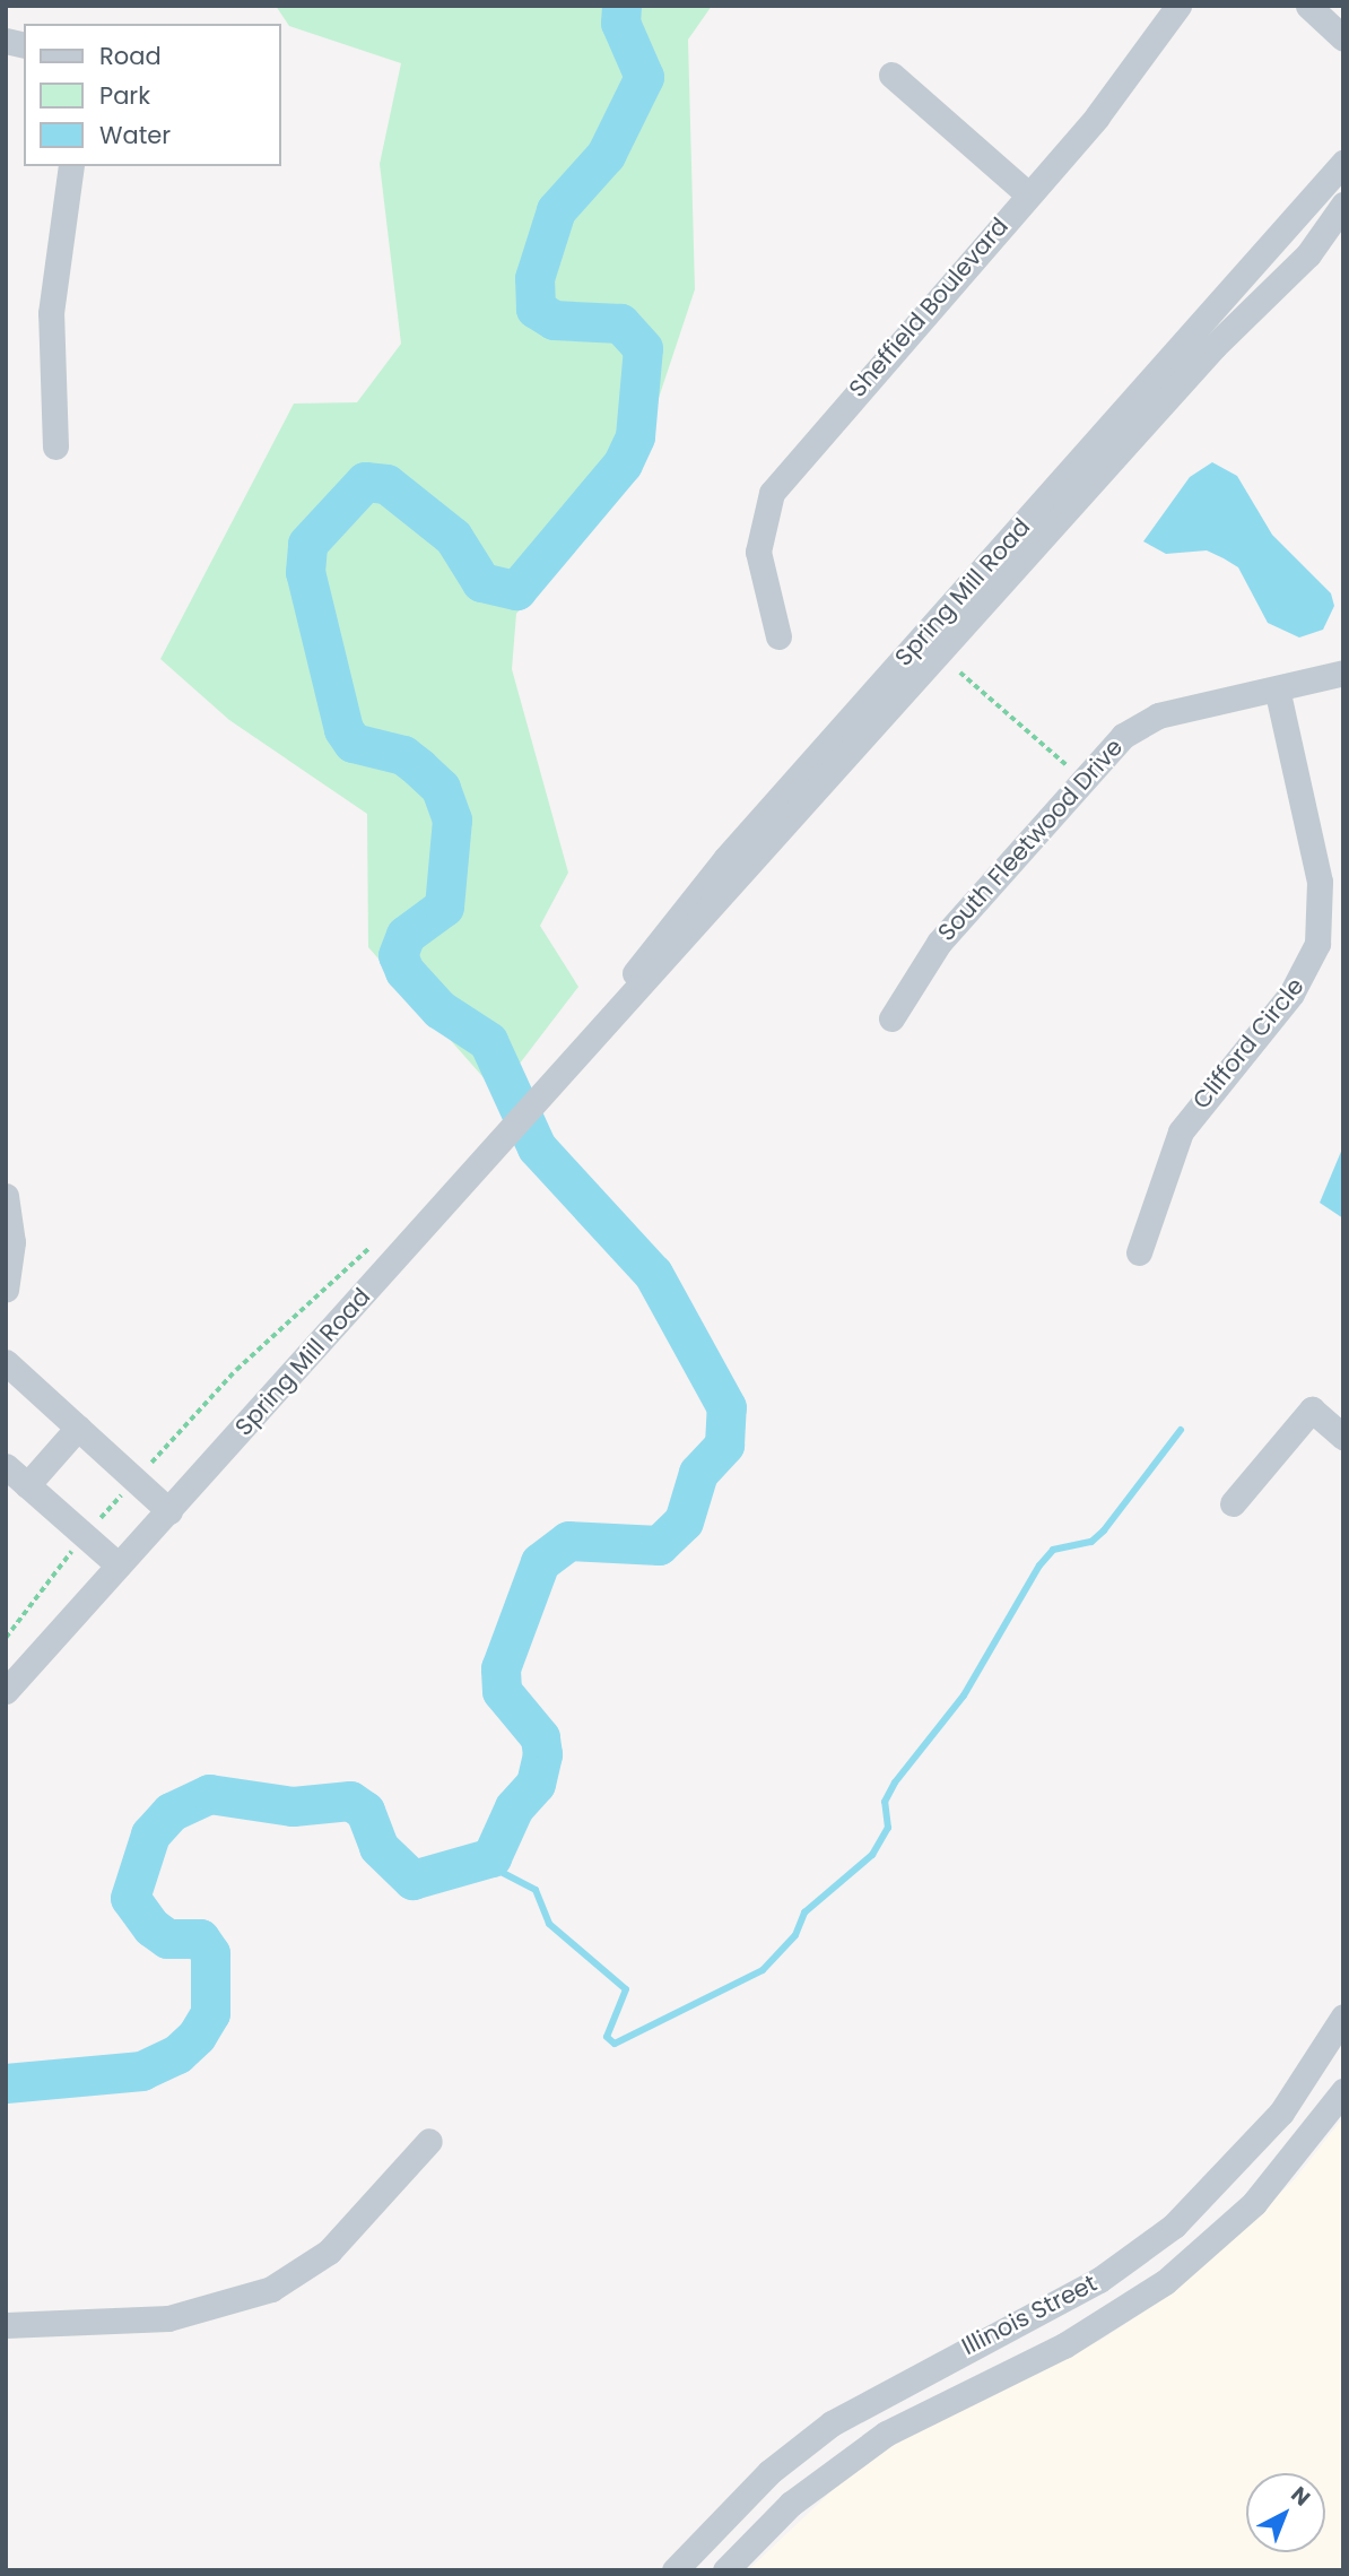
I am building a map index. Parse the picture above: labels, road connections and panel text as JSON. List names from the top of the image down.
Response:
{
  "streets": {
    "street": [
      "Sheffield Boulevard",
      "Spring Mill Road",
      "South Fleetwood Drive",
      "Clifford Circle",
      "Illinois Street"
    ]
  },
  "crossings": [
    ["South Fleetwood Drive", "Clifford Circle"]
  ],
  "legend": ["Road", "Park", "Water"],
  "north": "top right"
}
